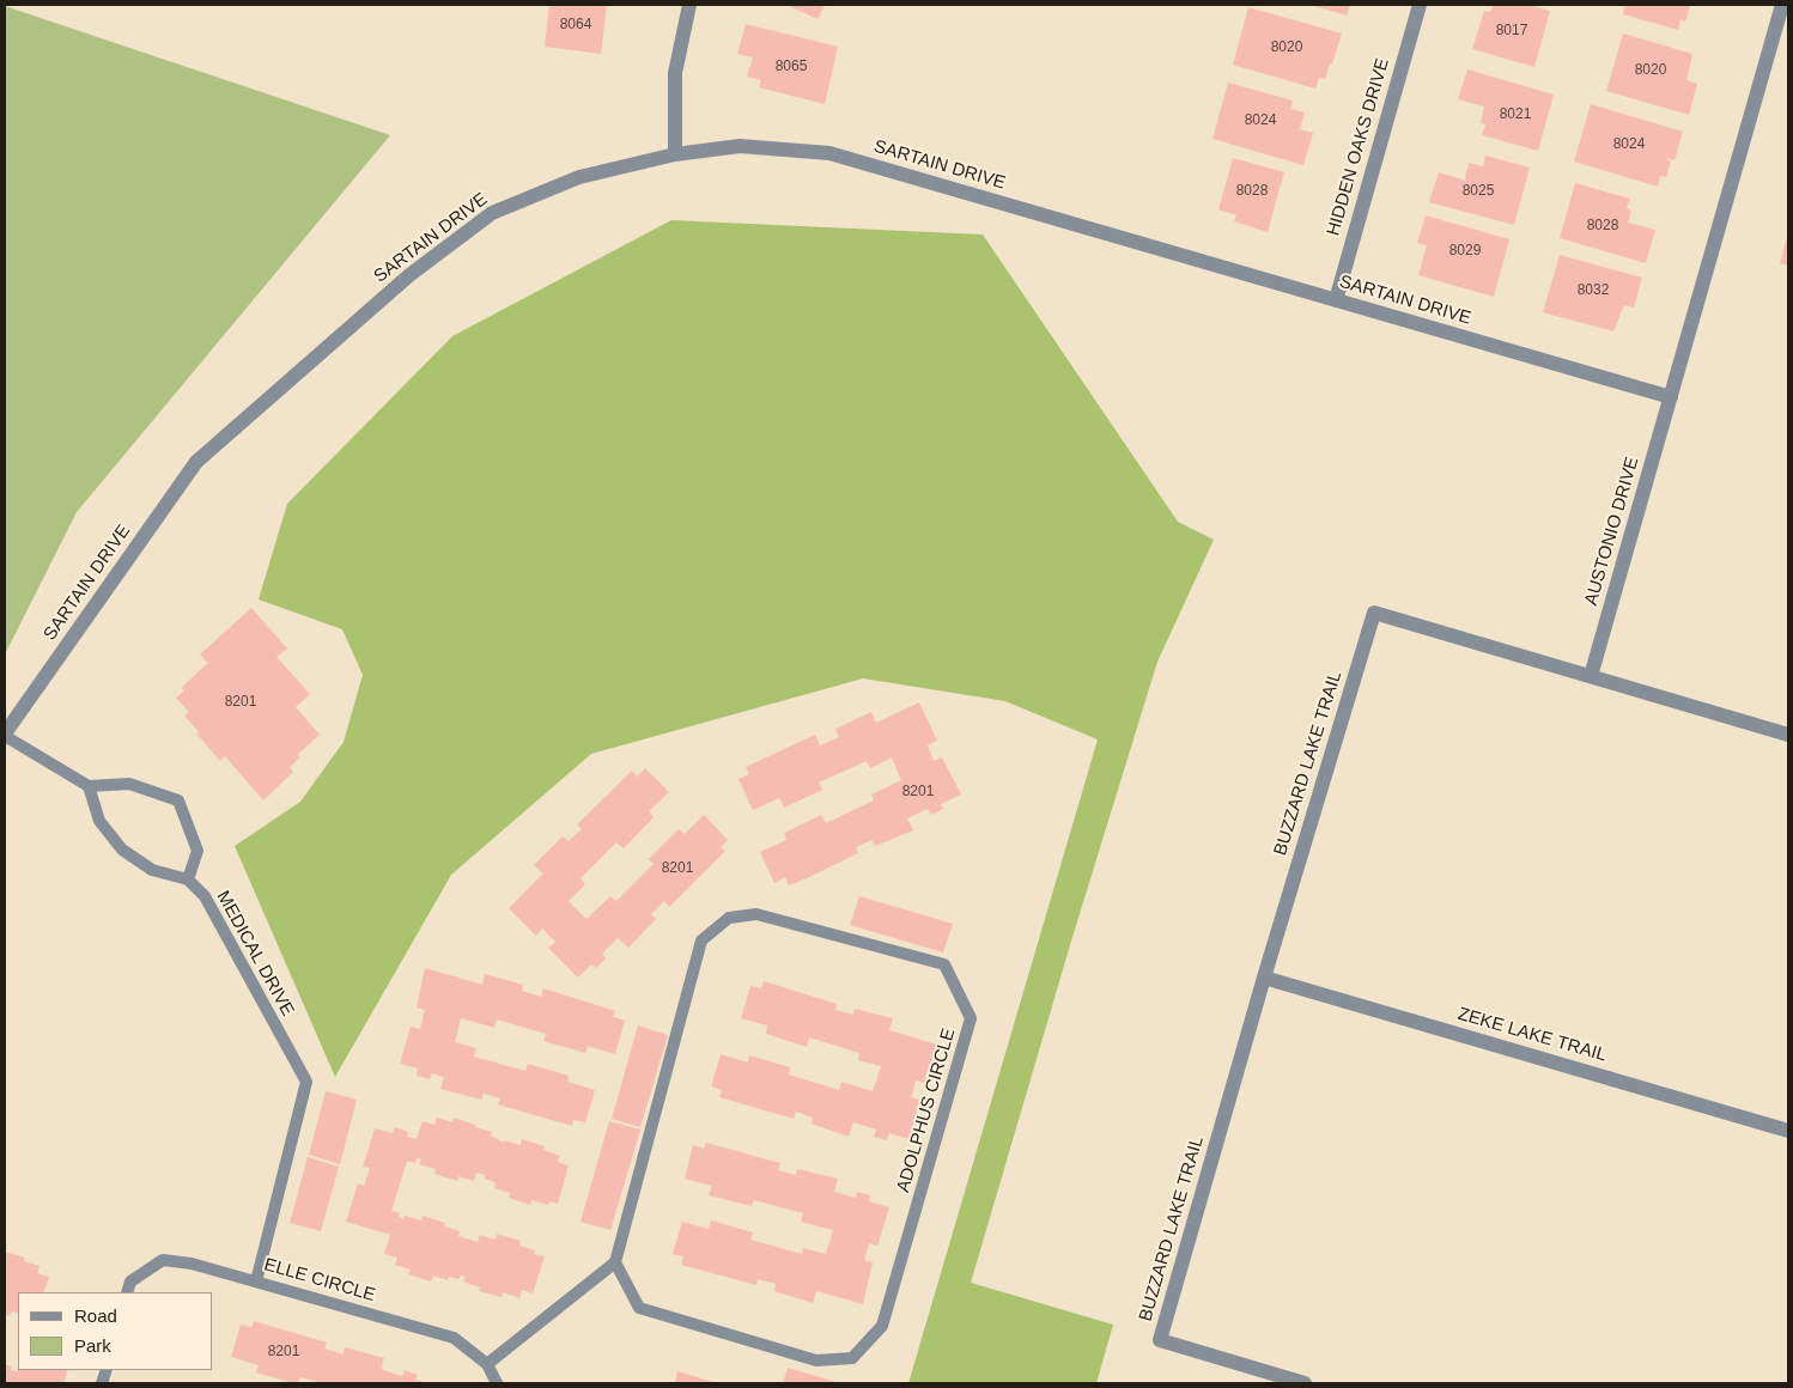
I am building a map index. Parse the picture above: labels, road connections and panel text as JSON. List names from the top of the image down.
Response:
{
  "streets": {
    "street": [
      "HIDDEN OAKS DRIVE",
      "SARTAIN DRIVE",
      "AUSTONIO DRIVE",
      "BUZZARD LAKE TRAIL",
      "ZEKE LAKE TRAIL"
    ],
    "lane": ["MEDICAL DRIVE", "ADOLPHUS CIRCLE", "ELLE CIRCLE"]
  },
  "crossings": [
    ["HIDDEN OAKS DRIVE", "SARTAIN DRIVE"],
    ["SARTAIN DRIVE", "AUSTONIO DRIVE"],
    ["AUSTONIO DRIVE", "BUZZARD LAKE TRAIL"],
    ["BUZZARD LAKE TRAIL", "ZEKE LAKE TRAIL"],
    ["MEDICAL DRIVE", "ELLE CIRCLE"]
  ],
  "house_numbers": [
    "8064",
    "8017",
    "8020",
    "8065",
    "8020",
    "8021",
    "8024",
    "8024",
    "8028",
    "8025",
    "8028",
    "8029",
    "8032",
    "8201",
    "8201",
    "8201",
    "8201"
  ],
  "legend": ["Road", "Park"]
}
